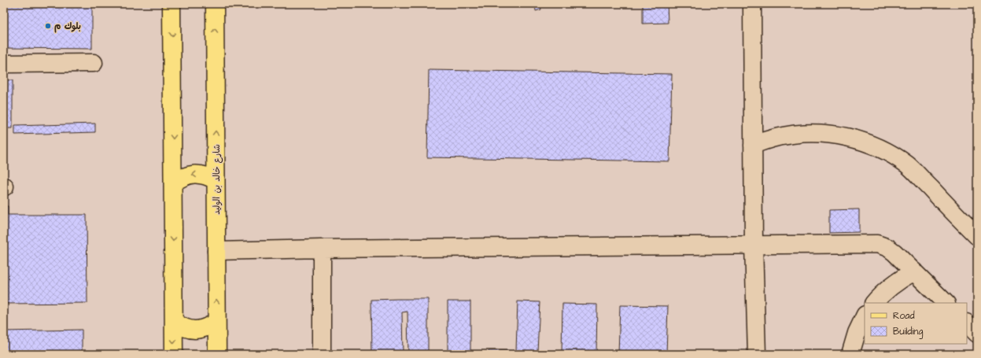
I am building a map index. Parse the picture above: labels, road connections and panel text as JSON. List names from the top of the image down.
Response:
{
  "streets": {
    "main road": ["شارع خالد بن الوليد"]
  },
  "places": ["بلوك م"],
  "legend": ["Road", "Building"]
}
